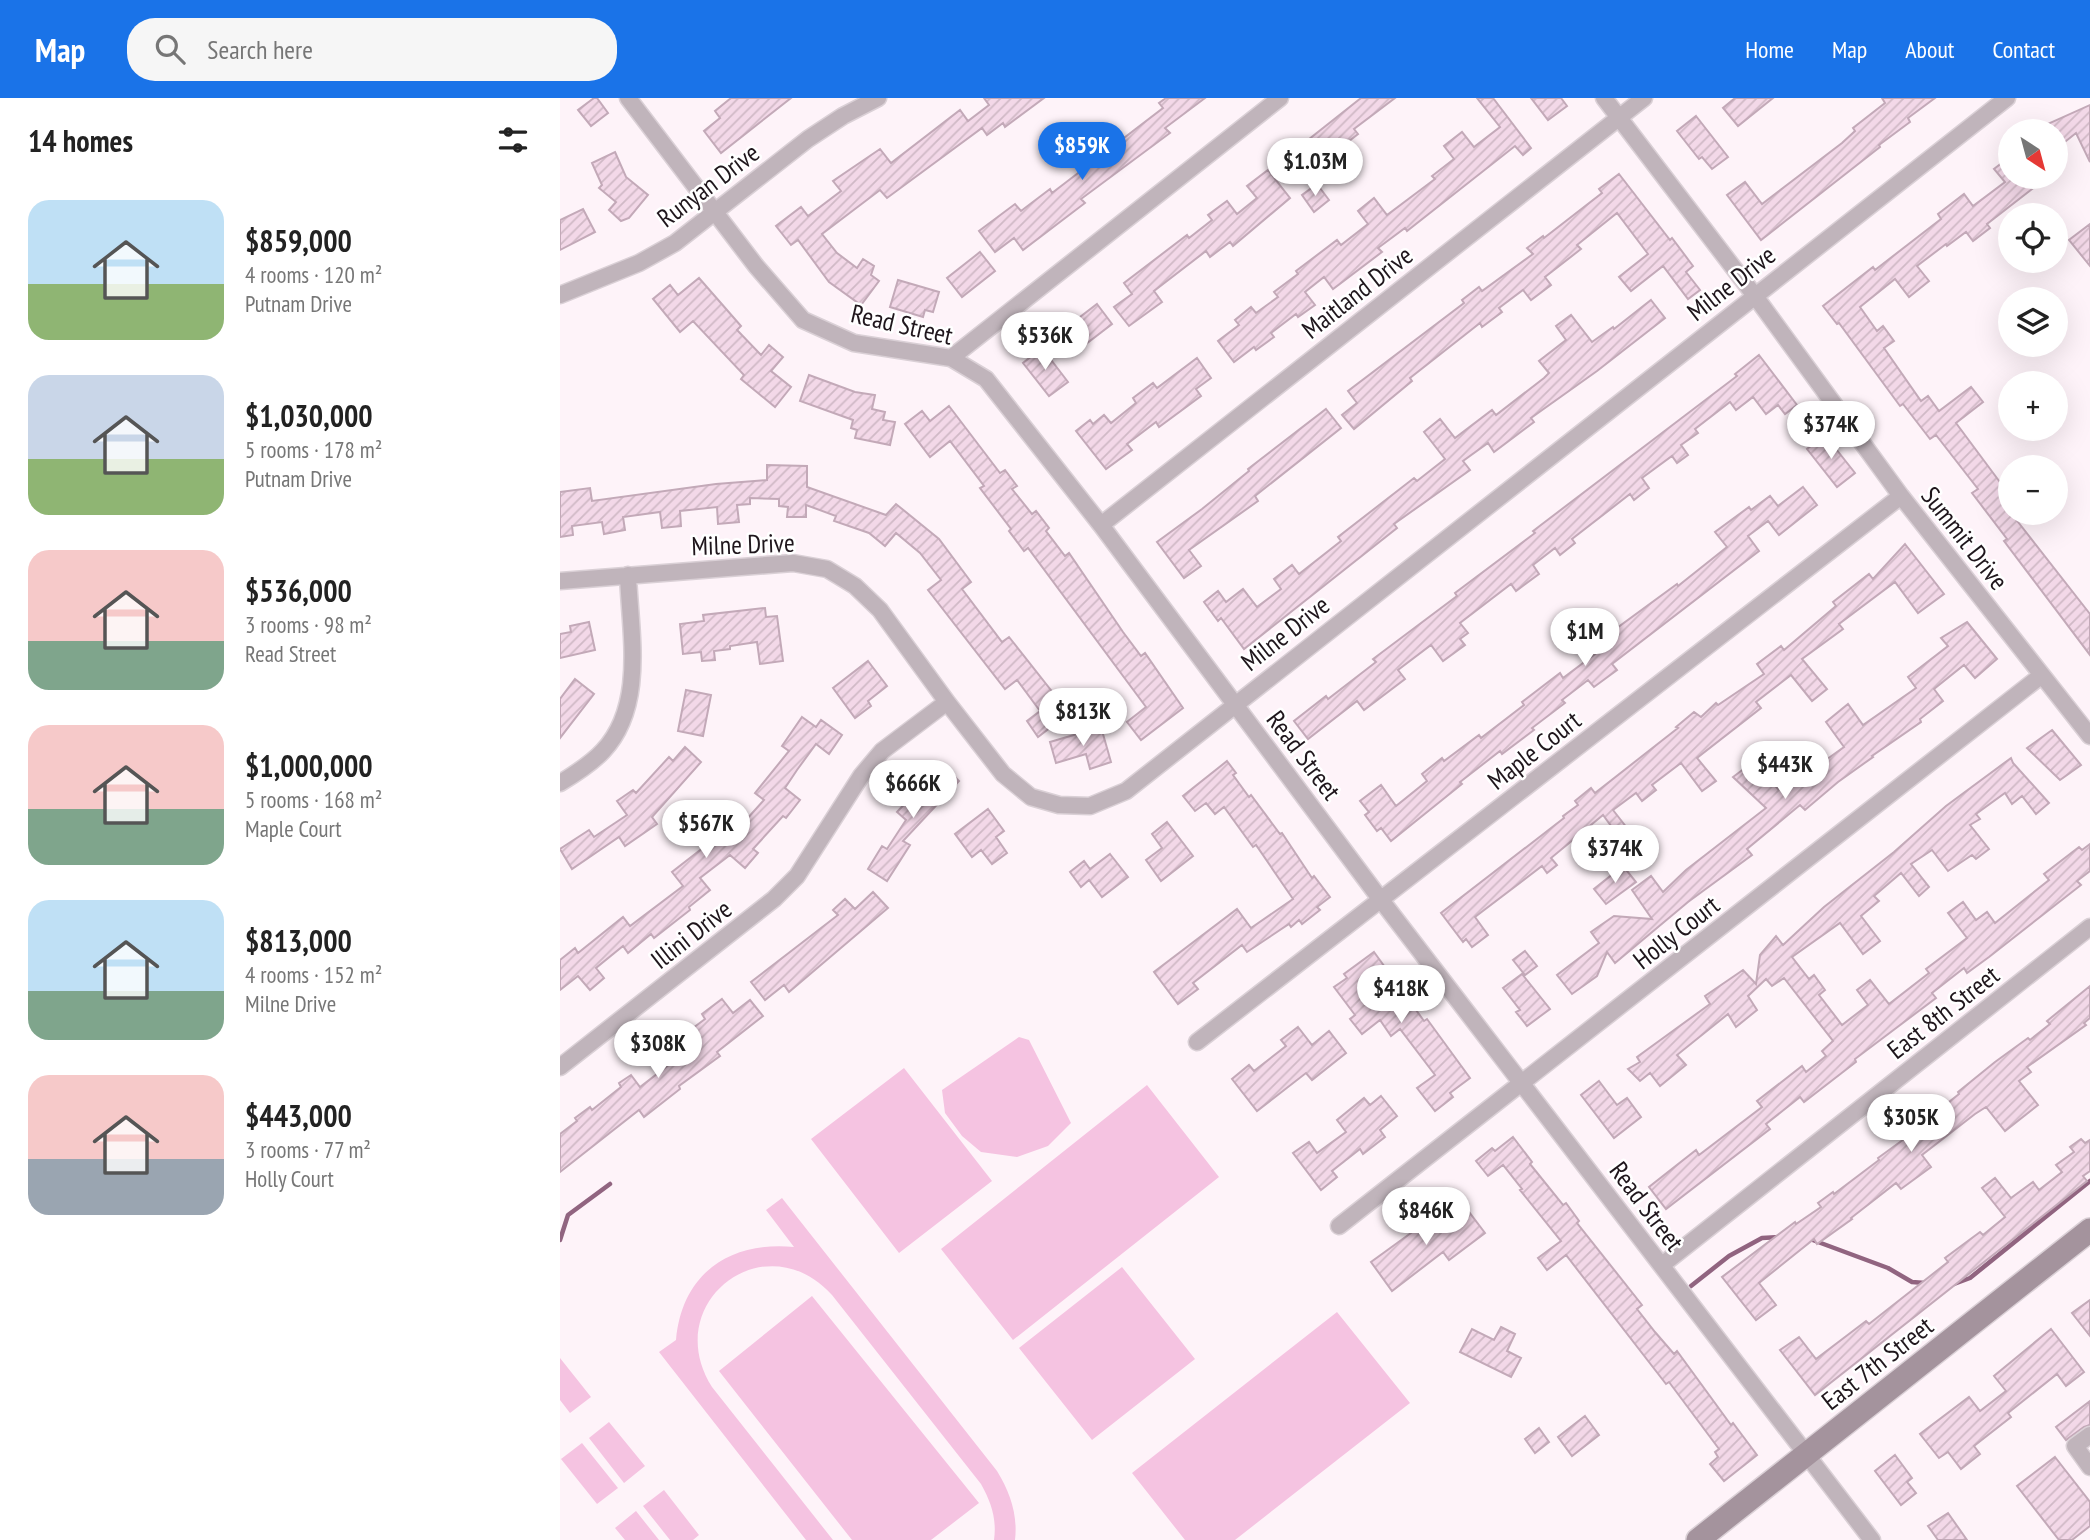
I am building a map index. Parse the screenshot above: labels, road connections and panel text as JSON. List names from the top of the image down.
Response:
{
  "streets": {
    "street": [
      "Runyan Drive",
      "Milne Drive",
      "Maitland Drive",
      "Read Street",
      "Summit Drive",
      "Maple Court",
      "Holly Court",
      "Illini Drive",
      "East 8th Street",
      "East 7th Street"
    ]
  },
  "crossings": [
    ["Runyan Drive", "Read Street"],
    ["Milne Drive", "Read Street"],
    ["Milne Drive", "Summit Drive"],
    ["Milne Drive", "Illini Drive"],
    ["Maitland Drive", "Read Street"],
    ["Maitland Drive", "Summit Drive"],
    ["Read Street", "Maple Court"],
    ["Read Street", "Holly Court"],
    ["Read Street", "East 8th Street"],
    ["Read Street", "East 7th Street"],
    ["Summit Drive", "Maple Court"],
    ["Summit Drive", "Holly Court"]
  ],
  "north": "bottom right",
  "page": {
    "header": "Map",
    "search": "Search here",
    "nav": [
      "Home",
      "Map",
      "About",
      "Contact"
    ],
    "heading": "14 homes",
    "map_buttons": ["+", "−"],
    "price": [
      "$859K",
      "$1.03M",
      "$536K",
      "$374K",
      "$1M",
      "$813K",
      "$443K",
      "$666K",
      "$567K",
      "$374K",
      "$418K",
      "$308K",
      "$305K",
      "$846K"
    ],
    "list": [
      {
        "name": "$859,000",
        "note": "4 rooms · 120 m² · Putnam Drive"
      },
      {
        "name": "$1,030,000",
        "note": "5 rooms · 178 m² · Putnam Drive"
      },
      {
        "name": "$536,000",
        "note": "3 rooms · 98 m² · Read Street"
      },
      {
        "name": "$1,000,000",
        "note": "5 rooms · 168 m² · Maple Court"
      },
      {
        "name": "$813,000",
        "note": "4 rooms · 152 m² · Milne Drive"
      },
      {
        "name": "$443,000",
        "note": "3 rooms · 77 m² · Holly Court"
      }
    ]
  }
}
